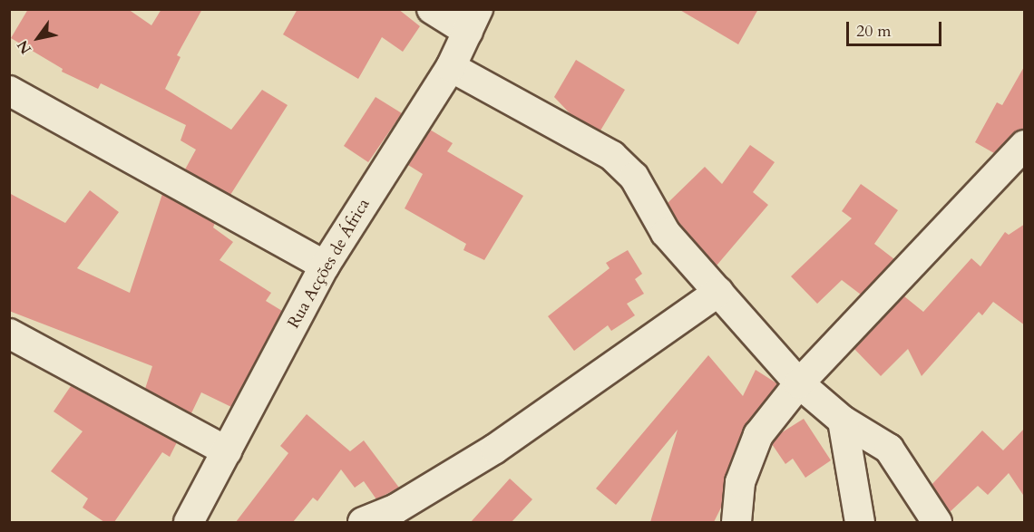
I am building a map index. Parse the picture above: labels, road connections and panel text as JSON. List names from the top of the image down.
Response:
{
  "streets": {
    "street": ["Rua Acções de África"]
  },
  "scale_bar": "20 m",
  "north": "bottom left"
}
